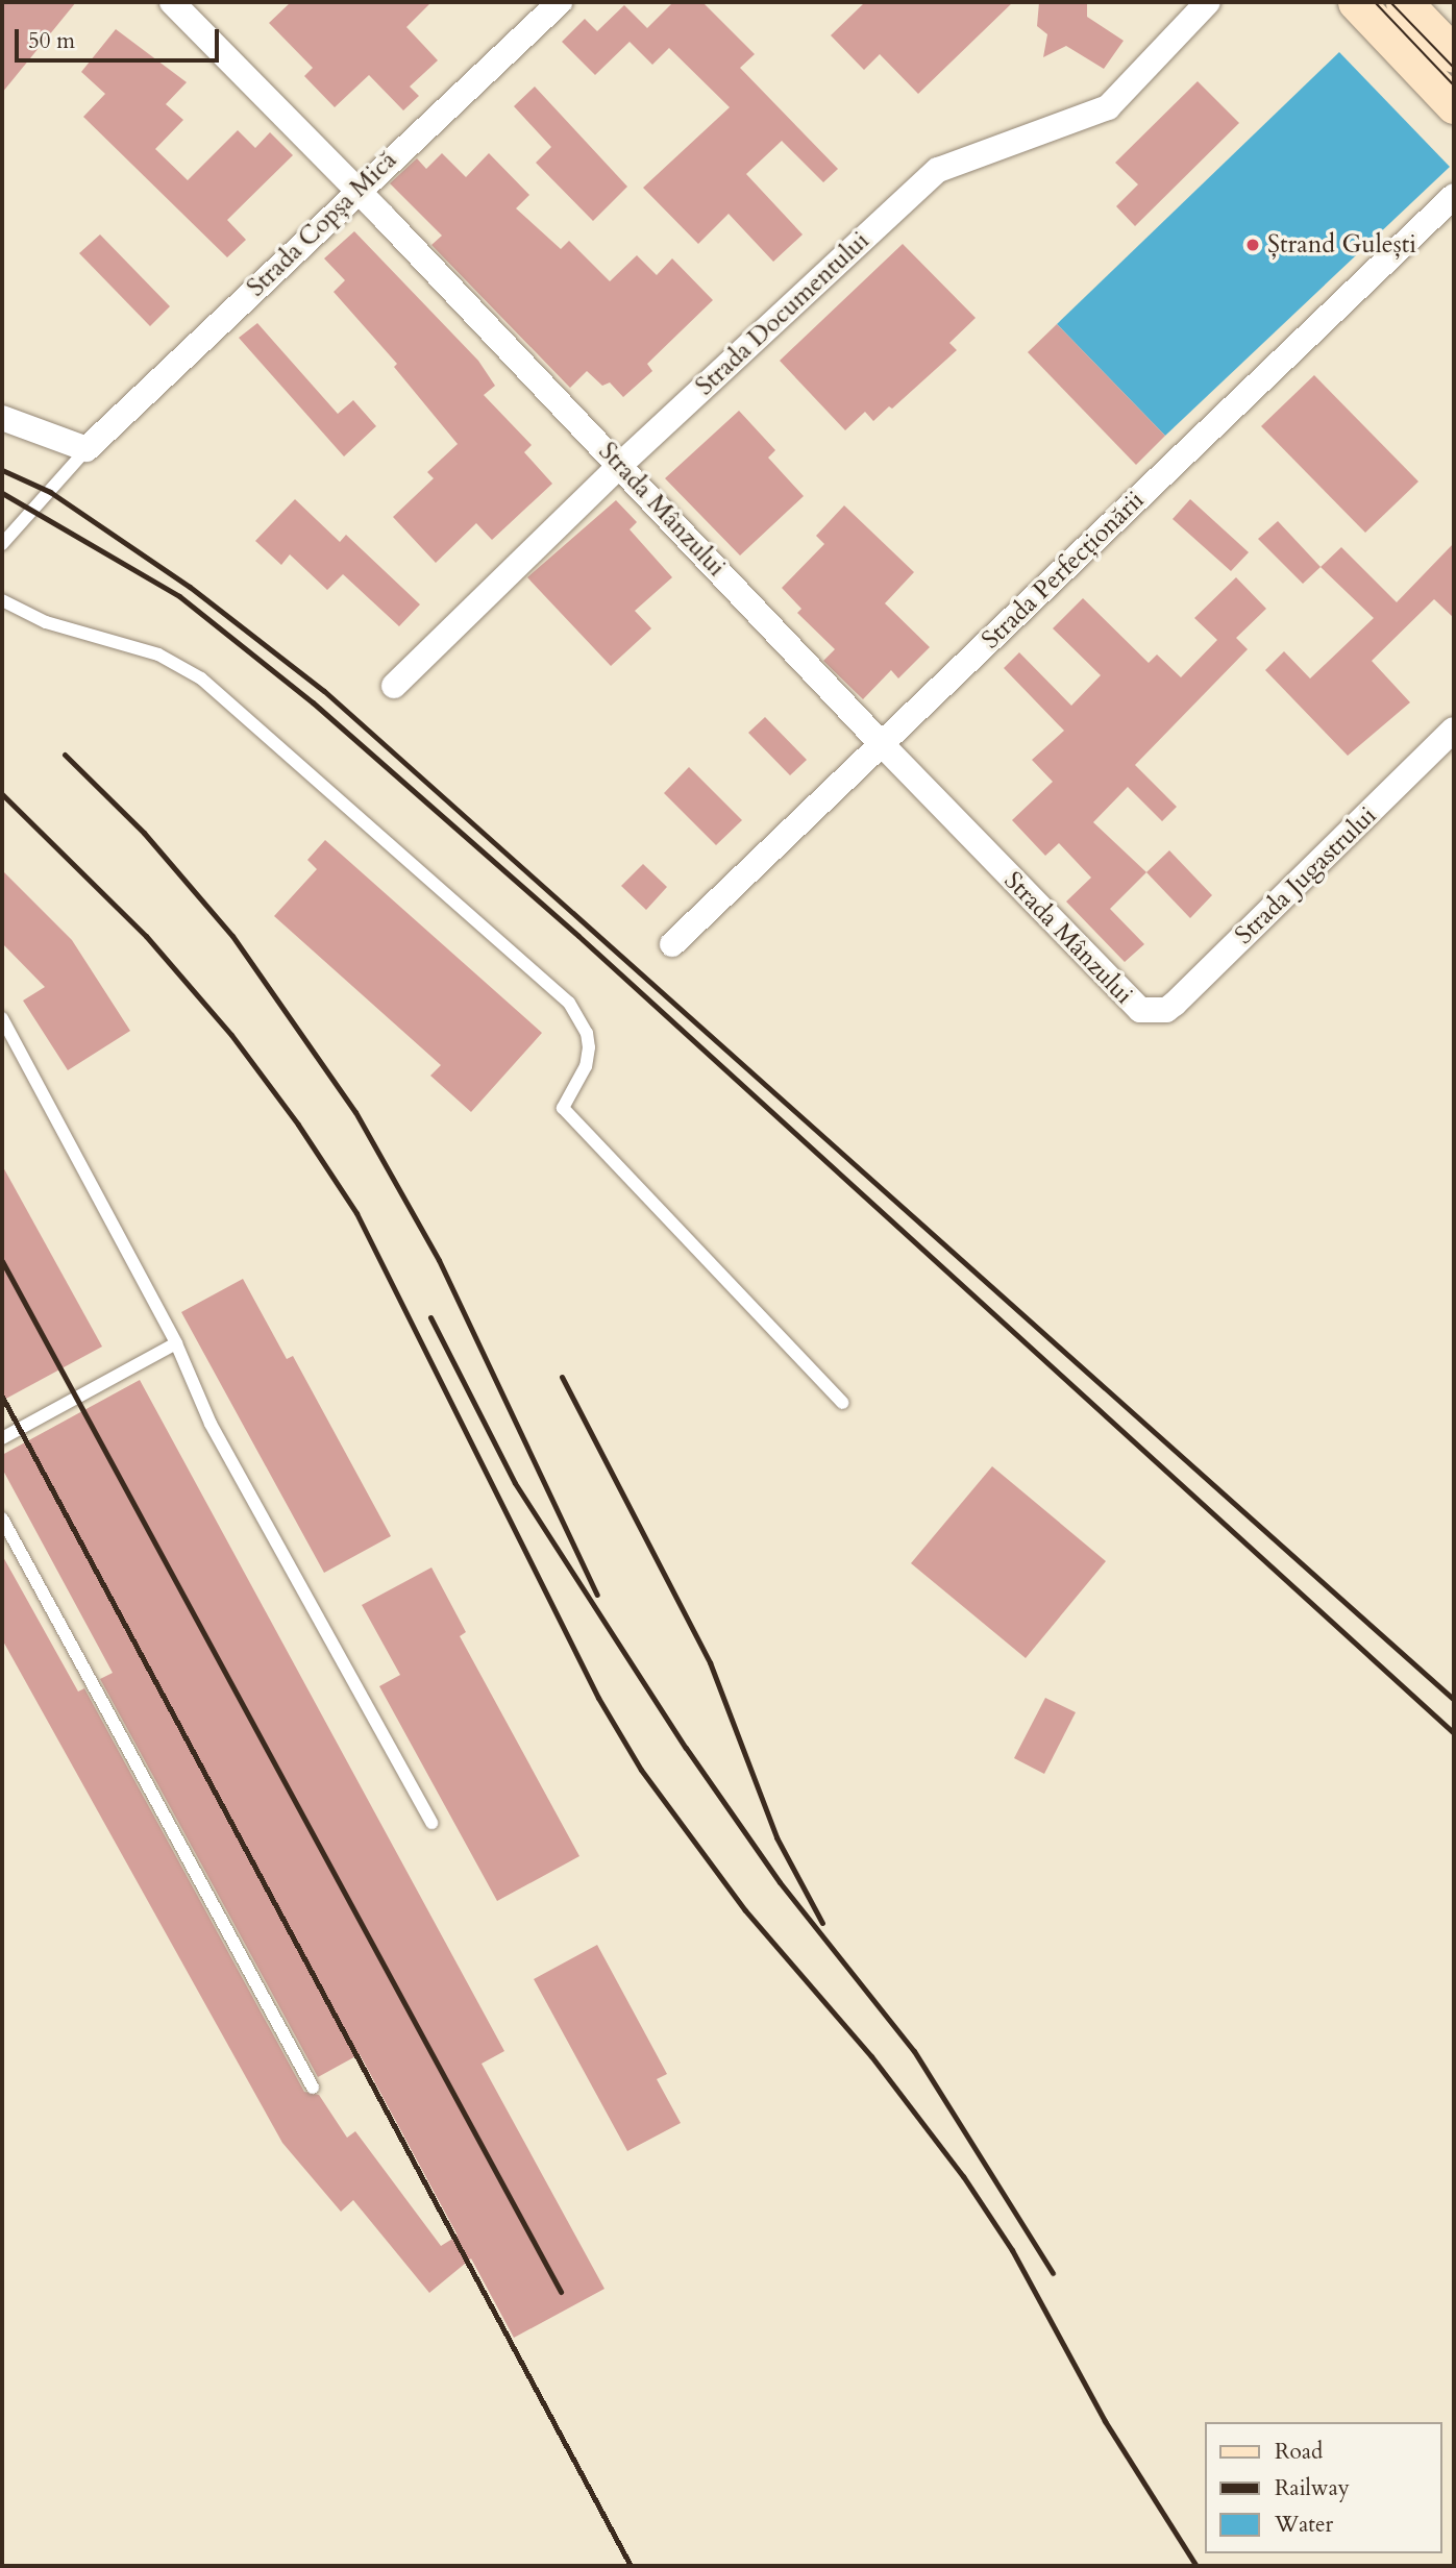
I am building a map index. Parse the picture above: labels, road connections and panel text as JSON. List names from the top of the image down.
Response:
{
  "streets": {
    "street": [
      "Strada Copșa Mică",
      "Strada Documentului",
      "Strada Mânzului",
      "Strada Perfecționării",
      "Strada Jugastrului"
    ]
  },
  "crossings": [
    ["Strada Copșa Mică", "Strada Mânzului"],
    ["Strada Documentului", "Strada Mânzului"],
    ["Strada Mânzului", "Strada Perfecționării"],
    ["Strada Mânzului", "Strada Jugastrului"]
  ],
  "places": ["Ștrand Gulești"],
  "legend": ["Road", "Railway", "Water"],
  "scale_bar": "50 m"
}
